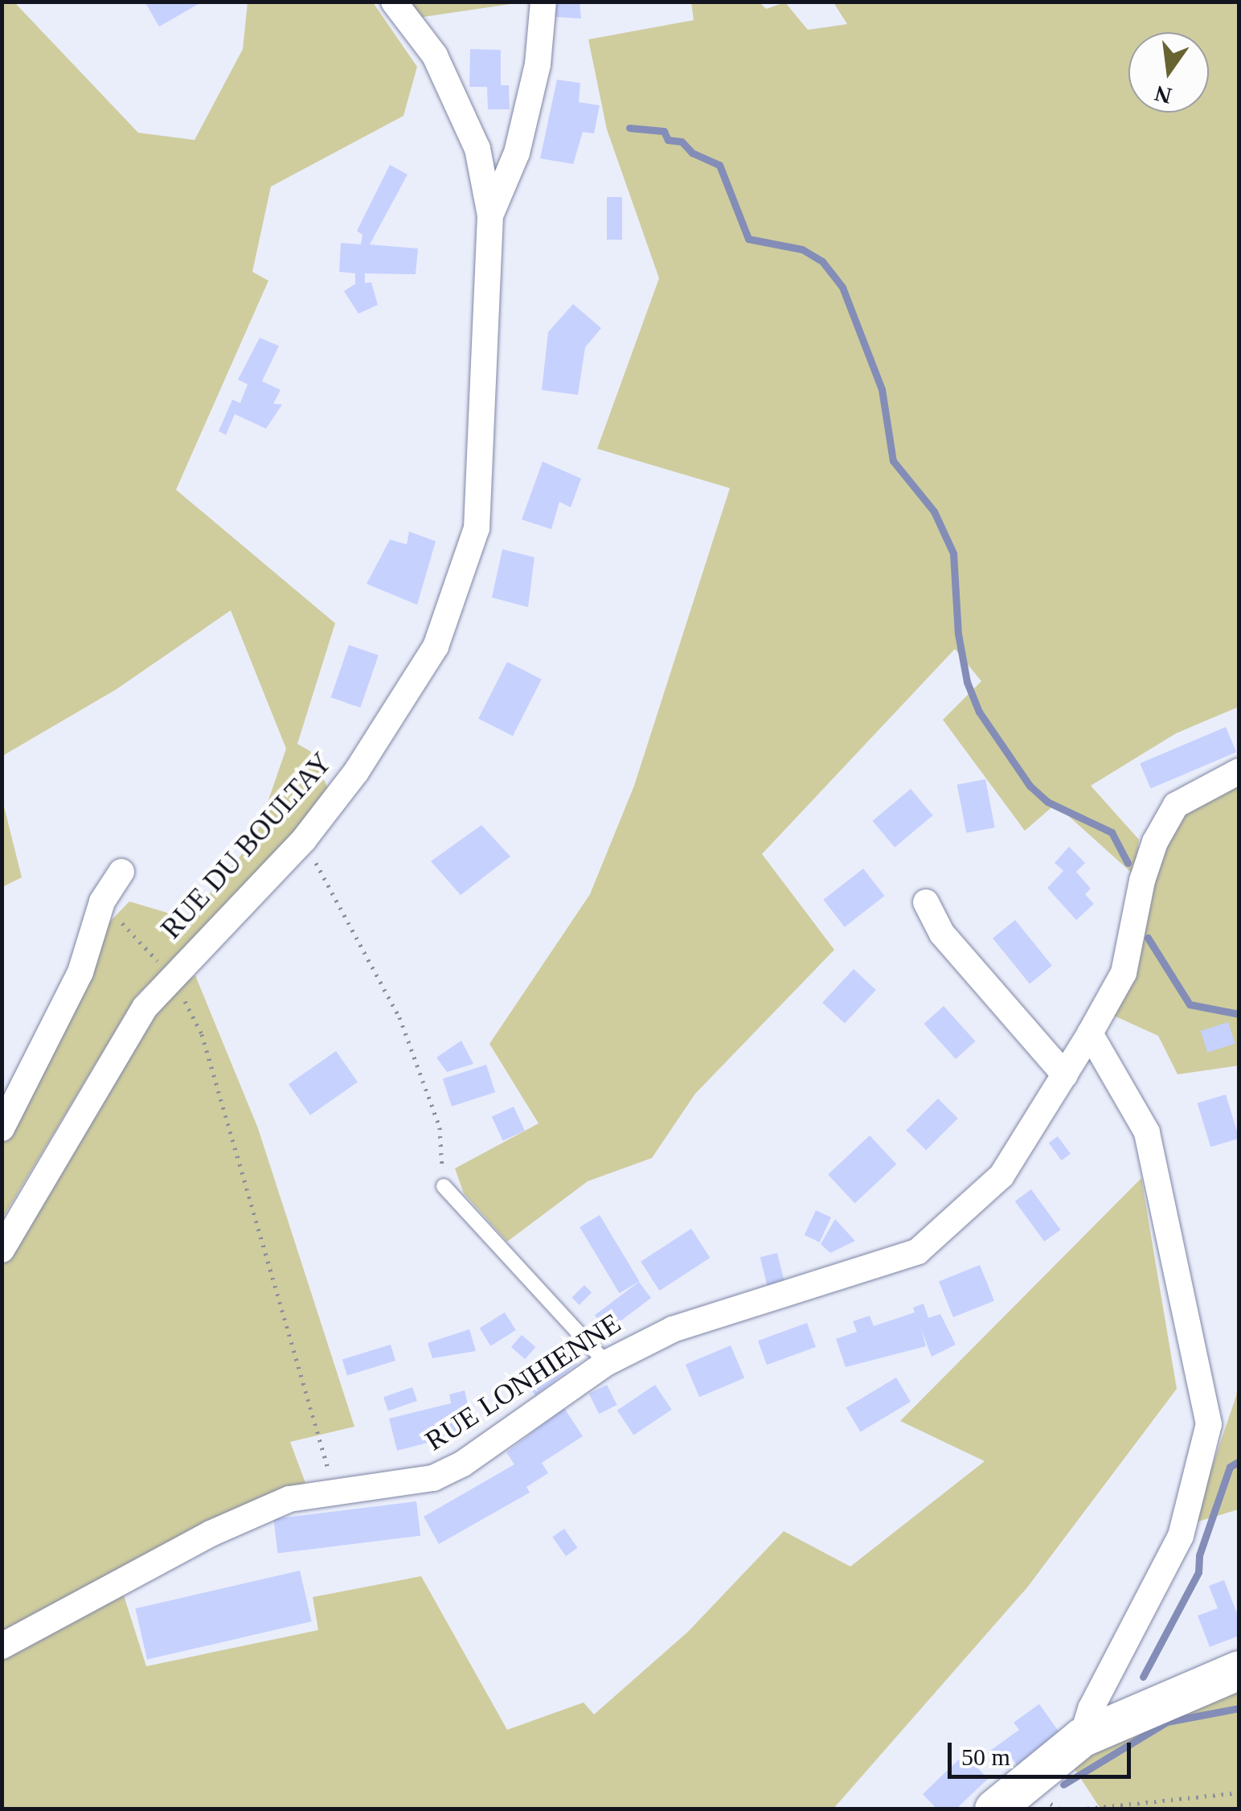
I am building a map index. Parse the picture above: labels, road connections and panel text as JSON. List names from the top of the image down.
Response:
{
  "streets": {
    "street": ["RUE DU BOULTAY", "RUE LONHIENNE"]
  },
  "scale_bar": "50 m",
  "north": "bottom"
}
